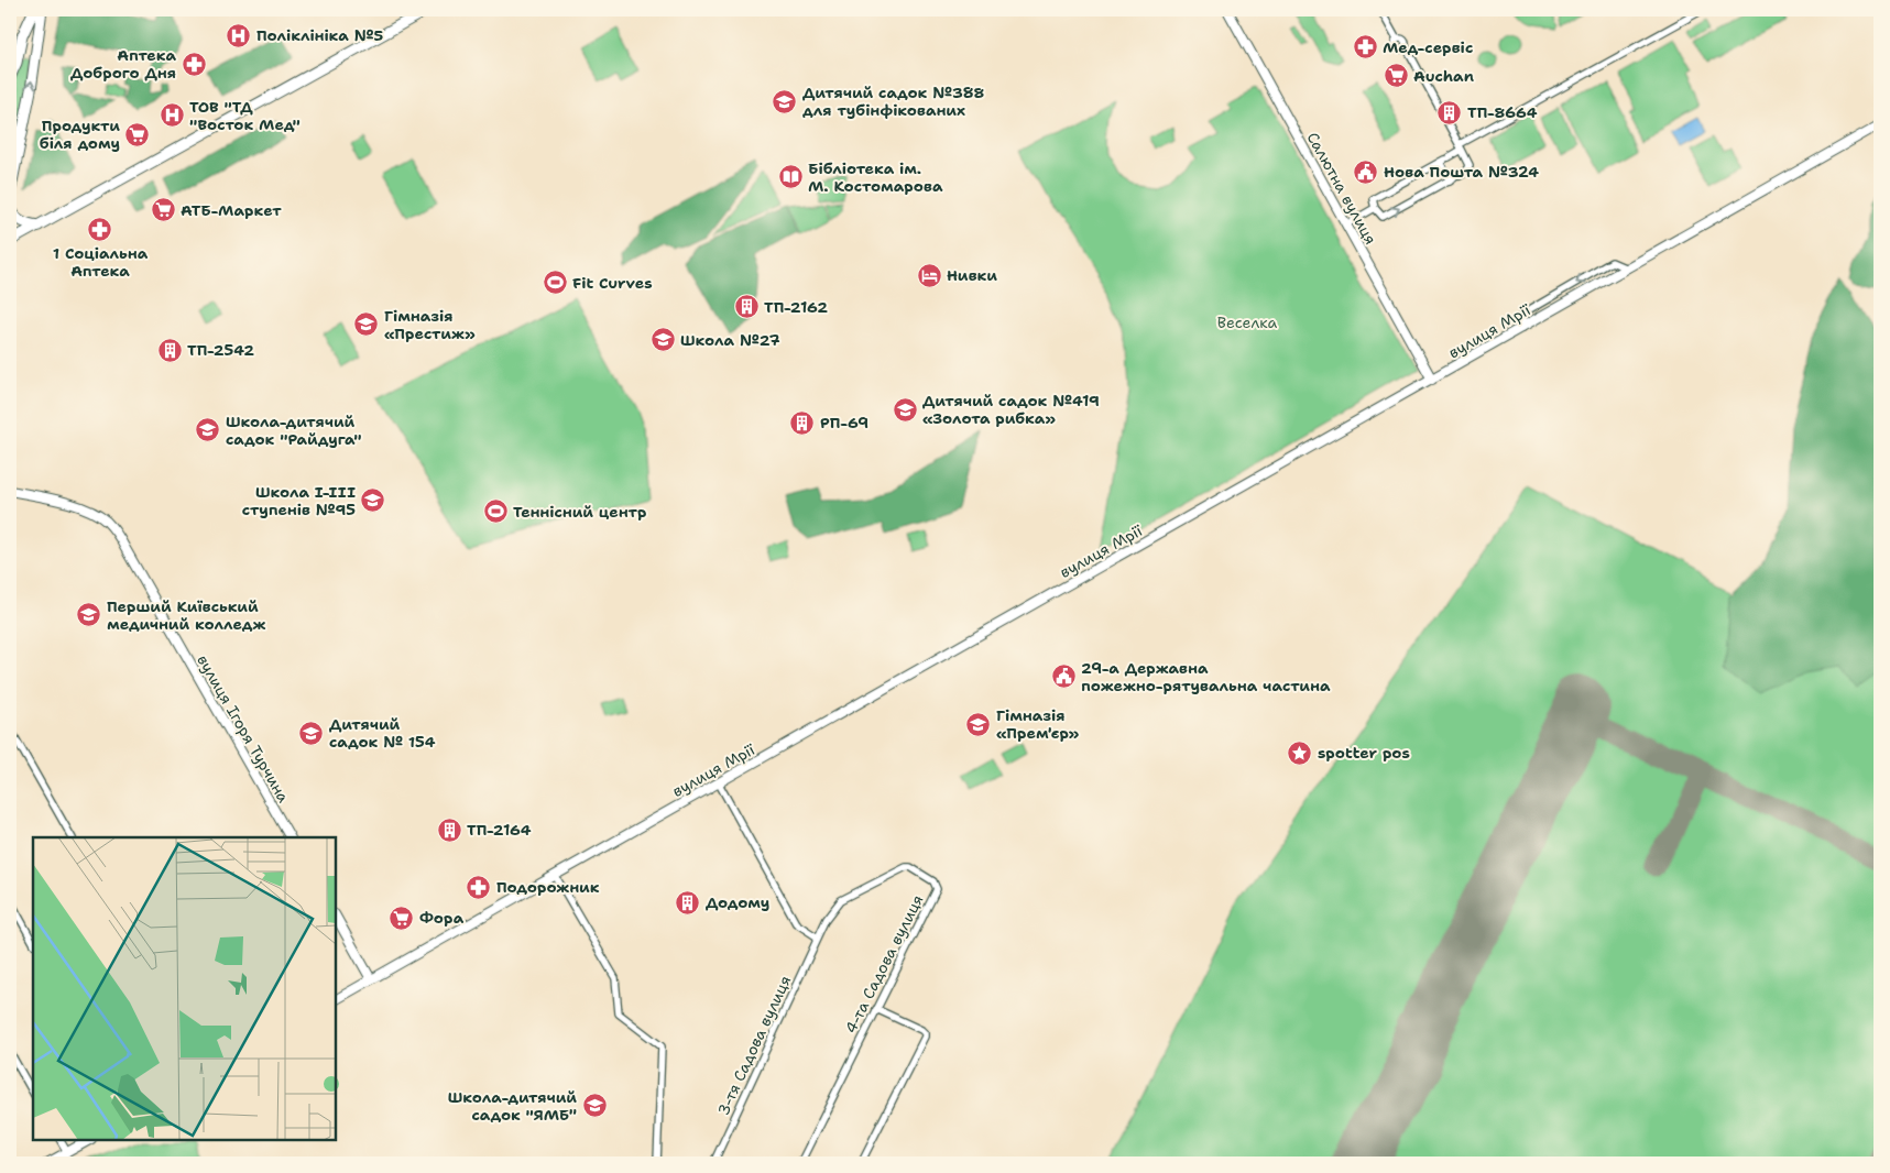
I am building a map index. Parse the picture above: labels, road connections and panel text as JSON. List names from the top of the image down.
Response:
{
  "streets": {
    "street": [
      "Салютна вулиця",
      "вулиця Мрії",
      "вулиця Ігоря Турчина",
      "4-та Садова вулиця",
      "3-тя Садова вулиця"
    ]
  },
  "crossings": [
    ["Салютна вулиця", "вулиця Мрії"],
    ["4-та Садова вулиця", "3-тя Садова вулиця"]
  ],
  "parks": ["Веселка"],
  "places": {
    "hospital": ["Поліклініка №5", "ТОВ \"ТД \"Восток Мед\""],
    "pharmacy": [
      "Мед-сервіс",
      "Аптека Доброго Дня",
      "1 Соціальна Аптека",
      "Подорожник"
    ],
    "supermarket": [
      "Auchan",
      "Продукти біля дому",
      "АТБ-Маркет",
      "Фора"
    ],
    "school or university": [
      "Дитячий садок №388 для тубінфікованих",
      "Гімназія «Престиж»",
      "Школа №27",
      "Дитячий садок №419 «Золота рибка»",
      "Школа-дитячий садок \"Райдуга\"",
      "Школа І-ІІІ ступенів №95",
      "Перший Київський медичний колледж",
      "Гімназія «Прем'єр»",
      "Дитячий садок № 154",
      "Школа-дитячий садок \"ЯМБ\""
    ],
    "building": [
      "ТП-8664",
      "ТП-2162",
      "ТП-2542",
      "РП-69",
      "ТП-2164",
      "Додому"
    ],
    "public building": ["Нова Пошта №324", "29-а Державна пожежно-рятувальна частина"],
    "library": ["Бібліотека ім. М. Костомарова"],
    "hotel": ["Нивки"],
    "sports": ["Fit Curves", "Теннісний центр"],
    "place": ["spotter pos"]
  }
}
